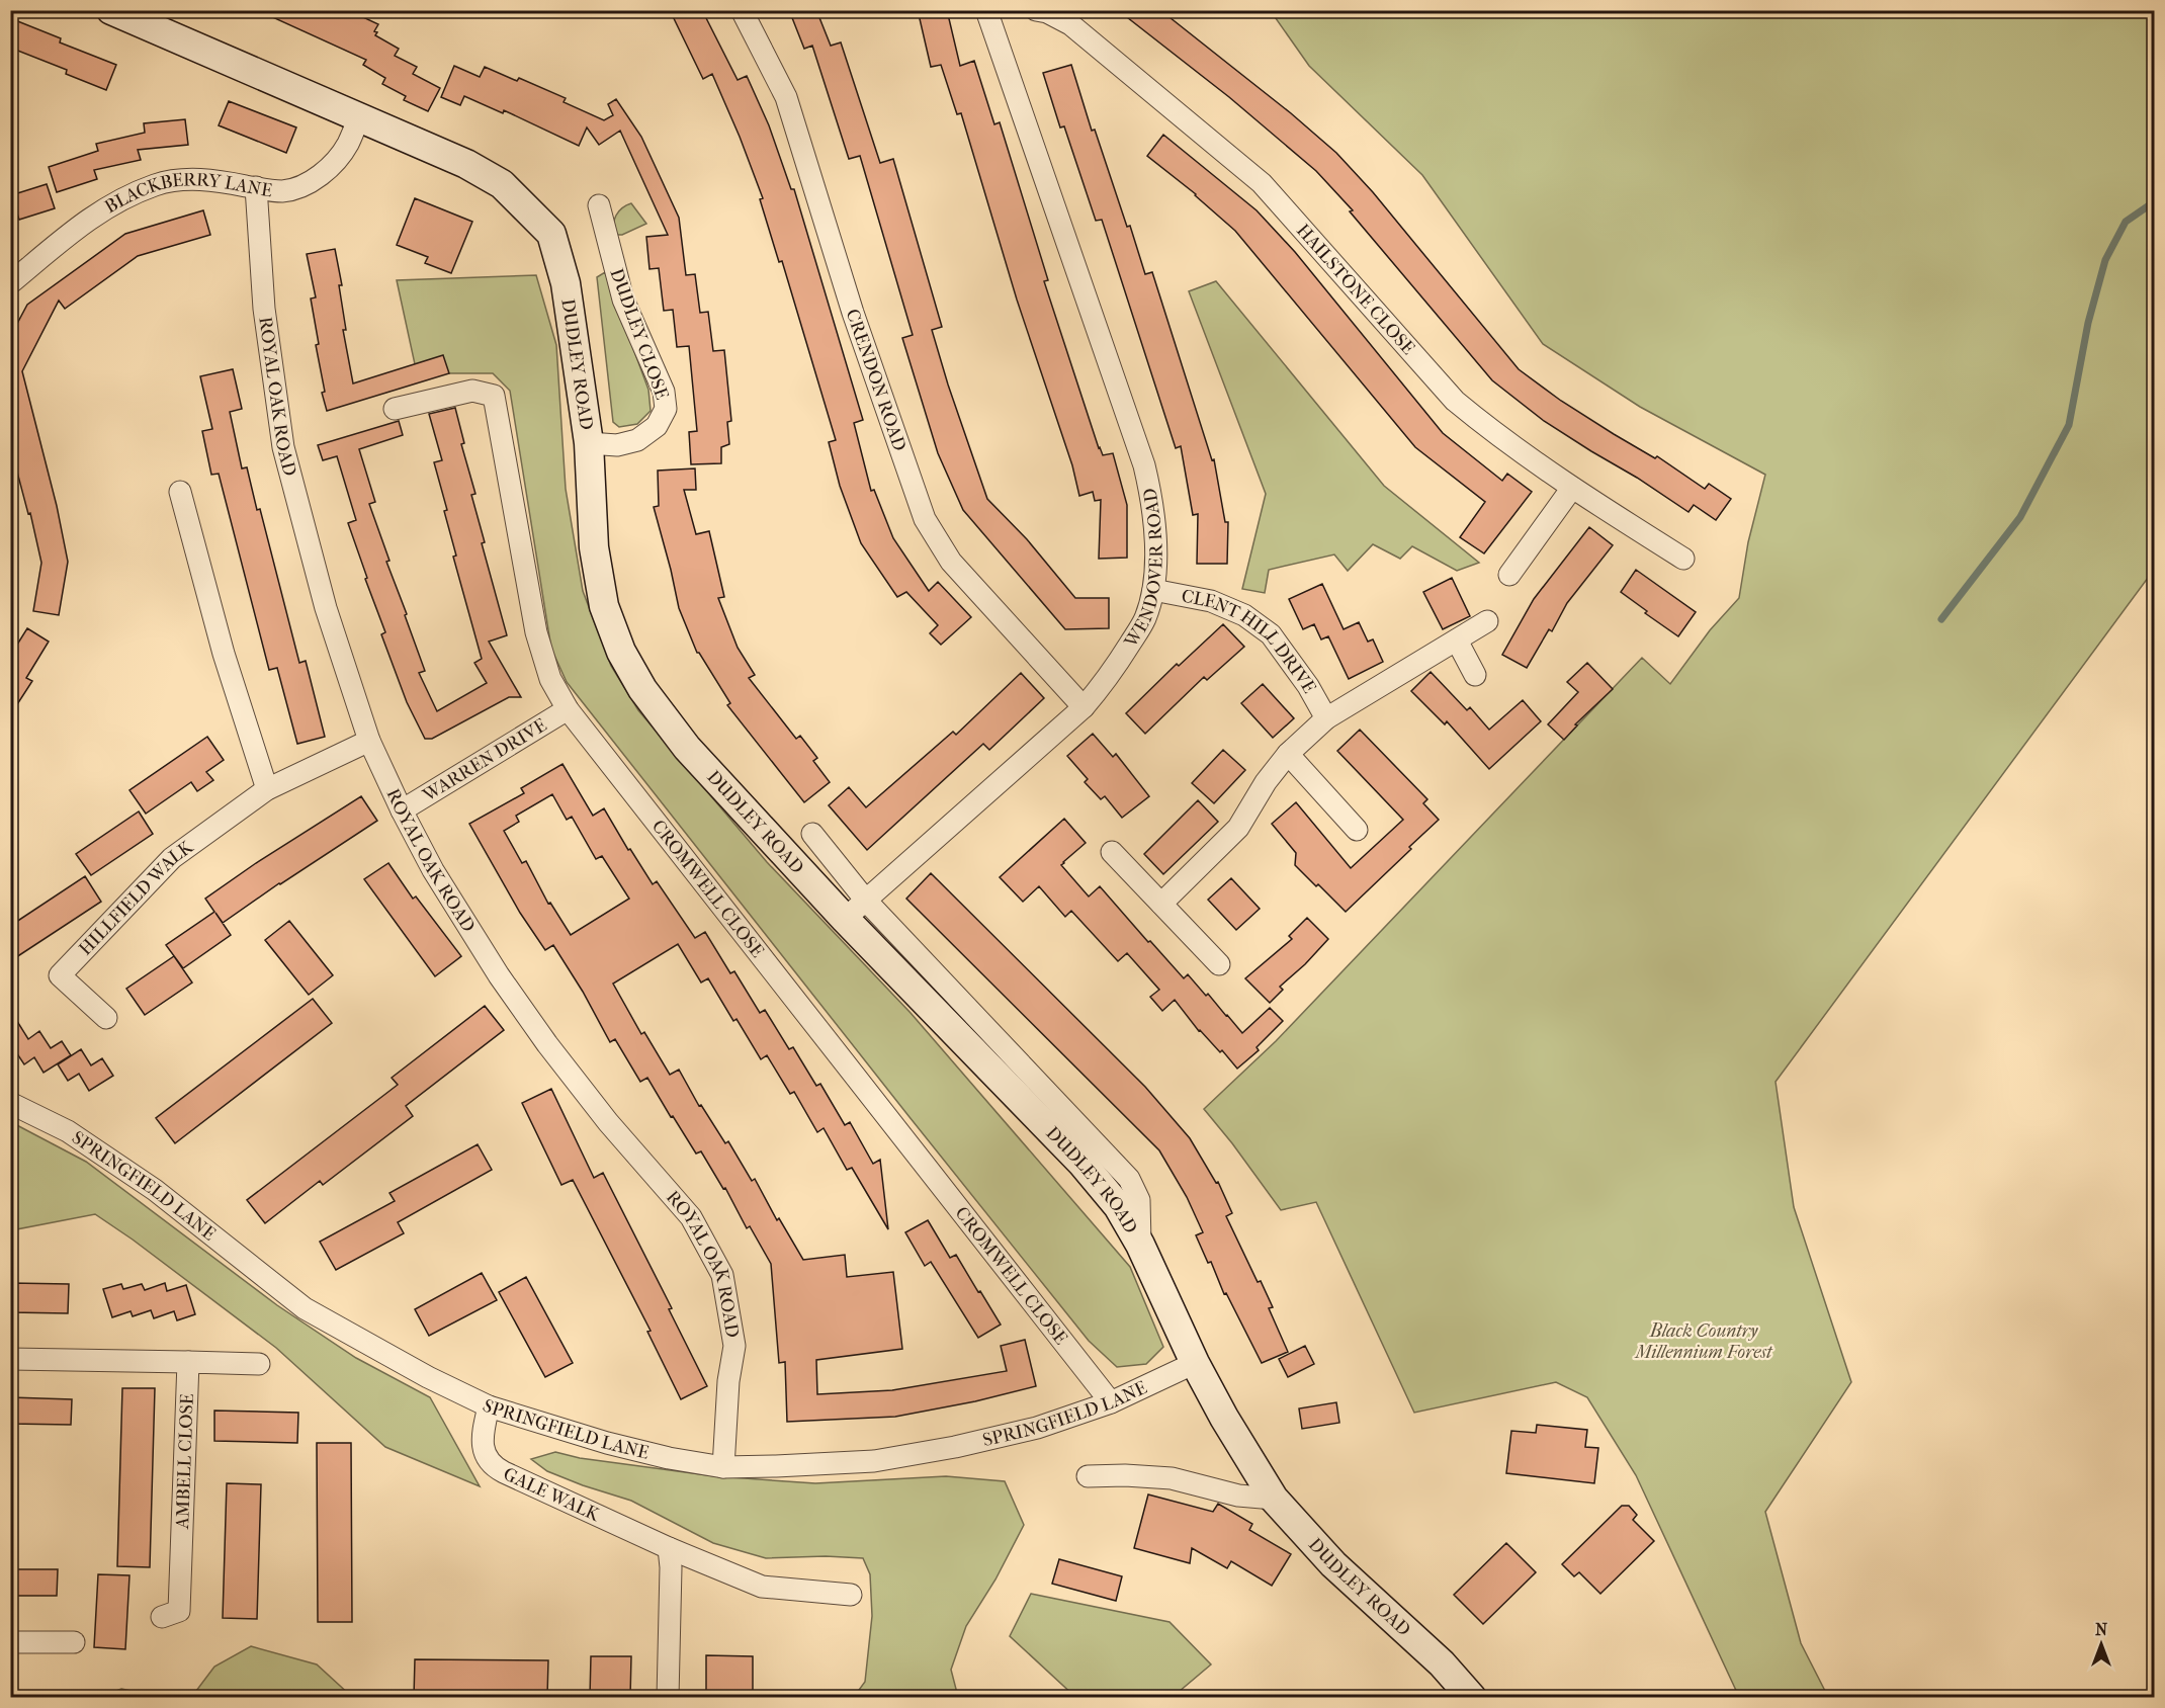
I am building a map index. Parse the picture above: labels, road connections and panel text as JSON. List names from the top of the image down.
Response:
{
  "streets": {
    "main road": ["DUDLEY ROAD"],
    "street": [
      "BLACKBERRY LANE",
      "HAILSTONE CLOSE",
      "DUDLEY CLOSE",
      "CRENDON ROAD",
      "ROYAL OAK ROAD",
      "WENDOVER ROAD",
      "CLENT HILL DRIVE",
      "WARREN DRIVE",
      "CROMWELL CLOSE",
      "HILLFIELD WALK",
      "SPRINGFIELD LANE",
      "AMBELL CLOSE",
      "GALE WALK"
    ]
  },
  "crossings": [
    ["BLACKBERRY LANE", "DUDLEY ROAD"],
    ["BLACKBERRY LANE", "ROYAL OAK ROAD"],
    ["DUDLEY CLOSE", "DUDLEY ROAD"],
    ["DUDLEY ROAD", "WENDOVER ROAD"],
    ["DUDLEY ROAD", "SPRINGFIELD LANE"],
    ["CRENDON ROAD", "WENDOVER ROAD"],
    ["ROYAL OAK ROAD", "WARREN DRIVE"],
    ["ROYAL OAK ROAD", "HILLFIELD WALK"],
    ["ROYAL OAK ROAD", "SPRINGFIELD LANE"],
    ["WENDOVER ROAD", "CLENT HILL DRIVE"],
    ["WARREN DRIVE", "CROMWELL CLOSE"],
    ["CROMWELL CLOSE", "SPRINGFIELD LANE"],
    ["SPRINGFIELD LANE", "GALE WALK"]
  ],
  "parks": ["Black Country Millennium Forest"],
  "north": "top"
}
